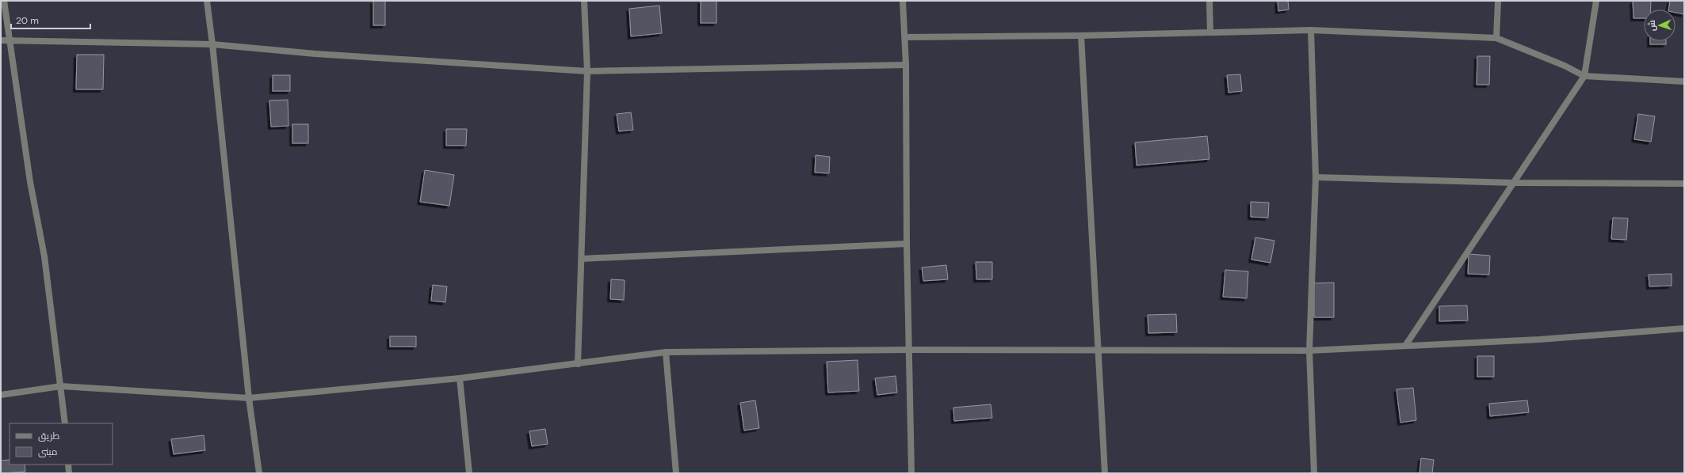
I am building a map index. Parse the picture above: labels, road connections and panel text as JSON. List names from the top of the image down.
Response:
{
  "legend": ["طريق", "مبنى"],
  "scale_bar": "20 m",
  "north": "left"
}
